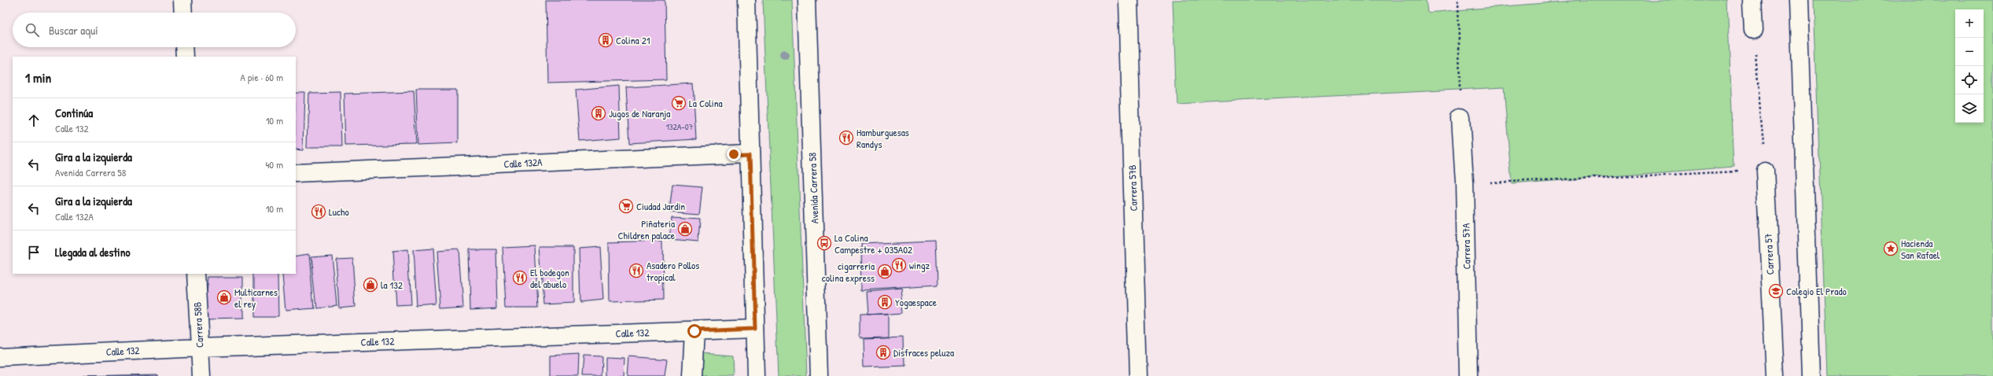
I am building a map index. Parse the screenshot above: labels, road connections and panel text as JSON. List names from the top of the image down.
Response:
{
  "streets": {
    "street": [
      "Calle 132A",
      "Avenida Carrera 58",
      "Carrera 57B",
      "Carrera 57A",
      "Carrera 57",
      "Carrera 58B",
      "Calle 132"
    ]
  },
  "crossings": [
    ["Carrera 58B", "Calle 132"]
  ],
  "places": {
    "building": [
      "Colina 21",
      "Jugos de Naranja",
      "Yogaespace",
      "Disfraces peluza"
    ],
    "supermarket": ["La Colina", "Ciudad Jardín"],
    "restaurant": [
      "Hamburguesas Randys",
      "Lucho",
      "wingz",
      "Asadero Pollos tropical",
      "El bodegon del abuelo"
    ],
    "shop": [
      "Piñateria Children palace",
      "cigarrería colina express",
      "la 132",
      "Multicarnes el rey"
    ],
    "bus stop": ["La Colina Campestre + 035A02"],
    "place": ["Hacienda San Rafael"],
    "school or university": ["Colegio El Prado"]
  },
  "house_numbers": ["132A-07"],
  "page": {
    "map_buttons": ["+", "−"],
    "search": "Buscar aquí",
    "heading": ["1 min", "A pie · 60 m"],
    "list": [
      ["Continúa", "Calle 132", "10 m"],
      ["Gira a la izquierda", "Avenida Carrera 58", "40 m"],
      ["Gira a la izquierda", "Calle 132A", "10 m"],
      "Llegada al destino"
    ]
  }
}
